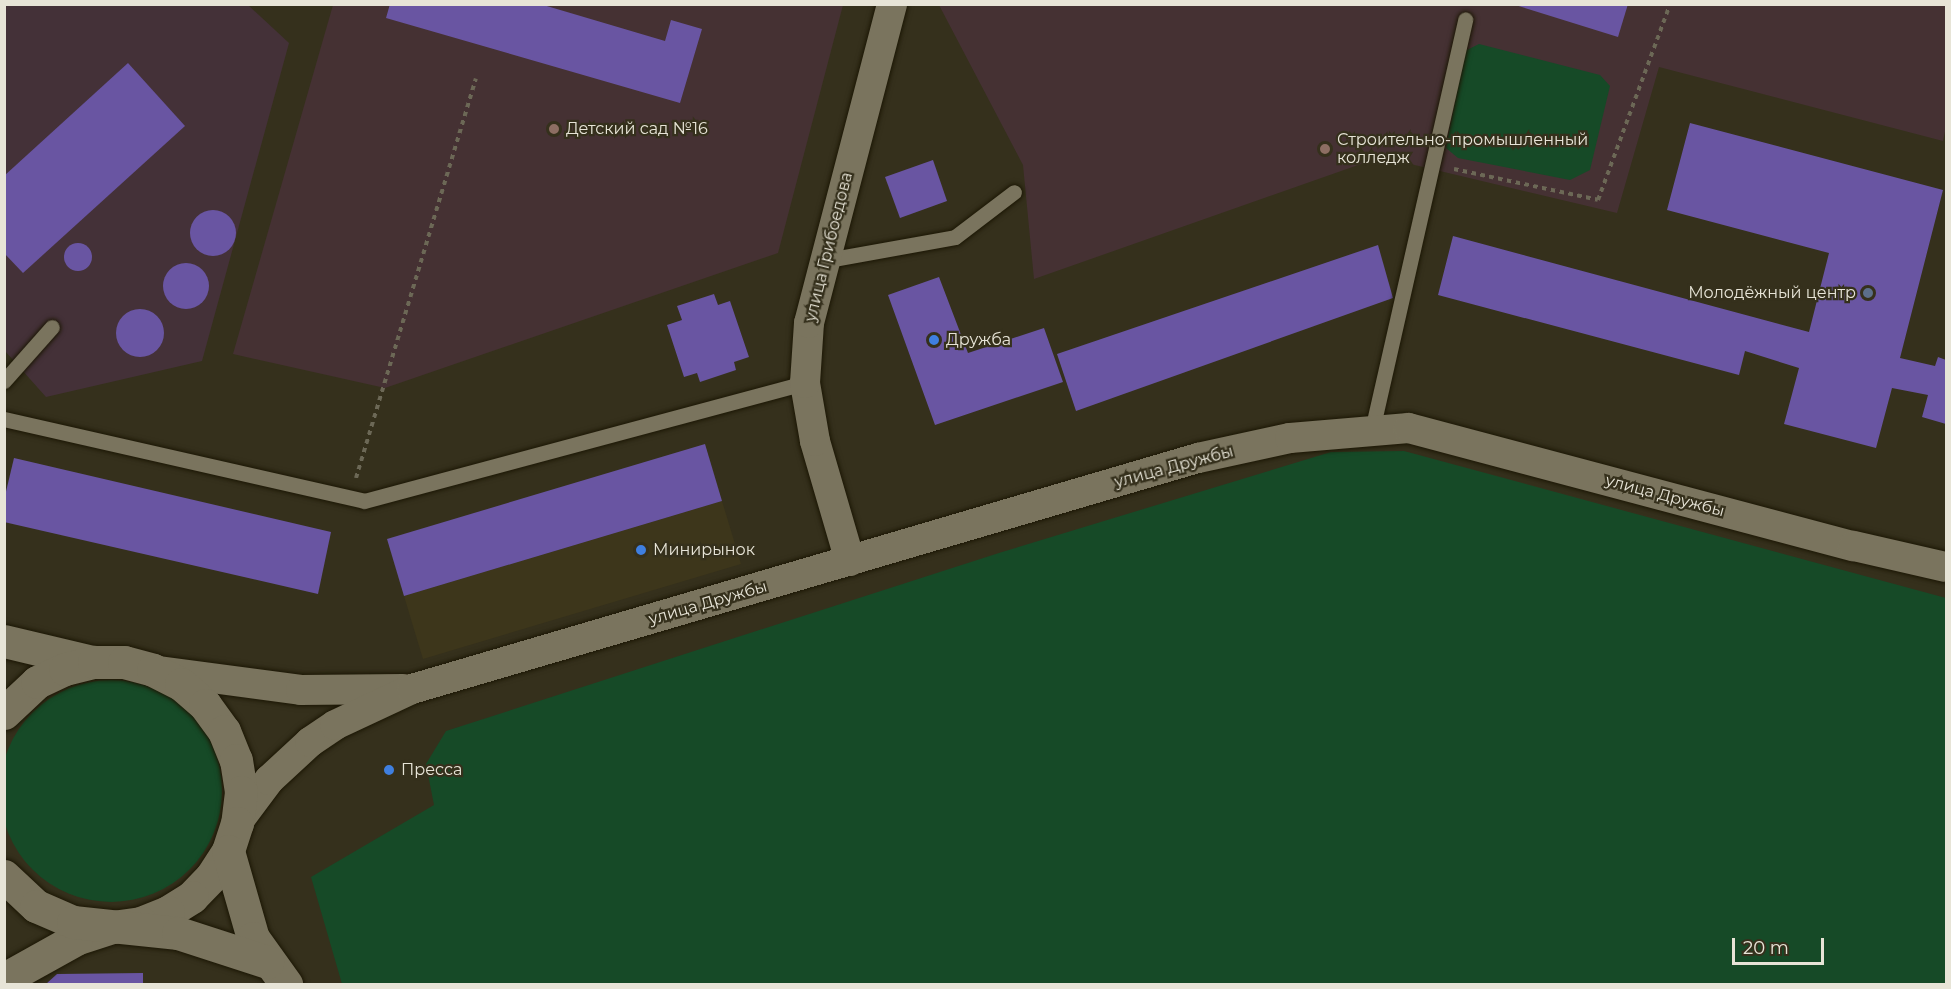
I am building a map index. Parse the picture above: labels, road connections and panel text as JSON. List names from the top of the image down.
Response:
{
  "streets": {
    "street": ["улица Грибоедова", "улица Дружбы"]
  },
  "crossings": [
    ["улица Грибоедова", "улица Дружбы"]
  ],
  "places": [
    "Детский сад №16",
    "Строительно-промышленный колледж",
    "Молодёжный центр",
    "Дружба",
    "Минирынок",
    "Пресса"
  ],
  "scale_bar": "20 m"
}
